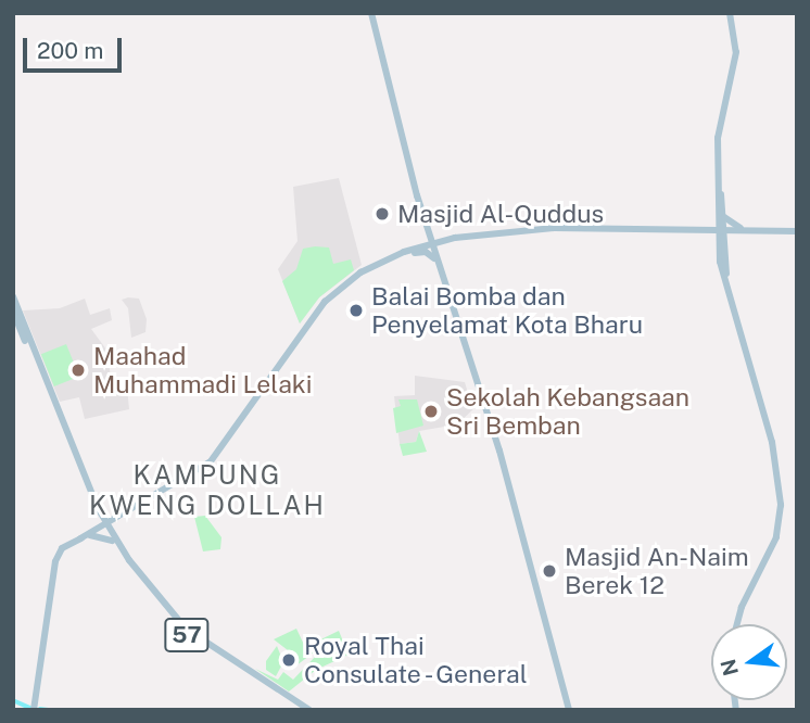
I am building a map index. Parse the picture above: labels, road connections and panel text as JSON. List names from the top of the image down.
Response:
{
  "streets": {
    "main road": ["57"]
  },
  "districts": ["KAMPUNG KWENG DOLLAH"],
  "places": [
    "Masjid Al-Quddus",
    "Balai Bomba dan Penyelamat Kota Bharu",
    "Maahad Muhammadi Lelaki",
    "Sekolah Kebangsaan Sri Bemban",
    "Masjid An-Naim Berek 12",
    "Royal Thai Consulate - General"
  ],
  "scale_bar": "200 m",
  "north": "left"
}
